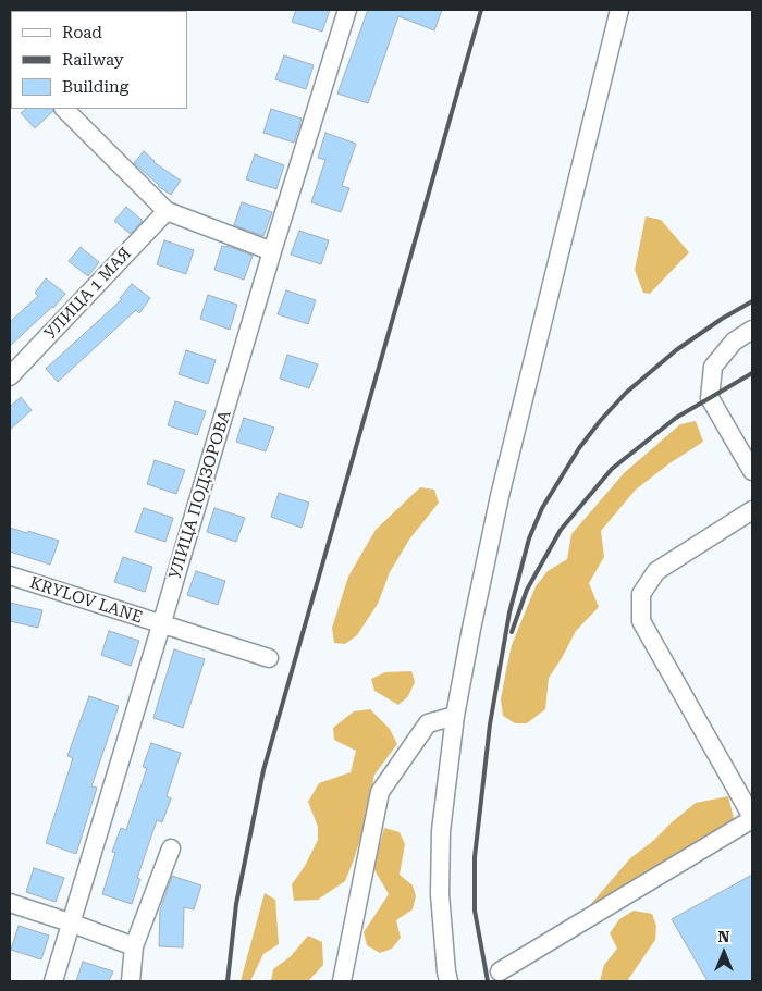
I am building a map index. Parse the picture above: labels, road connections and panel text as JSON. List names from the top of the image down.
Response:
{
  "streets": {
    "street": ["УЛИЦА 1 МАЯ", "УЛИЦА ПОДЗОРОВА", "KRYLOV LANE"]
  },
  "crossings": [
    ["УЛИЦА ПОДЗОРОВА", "KRYLOV LANE"]
  ],
  "legend": ["Road", "Railway", "Building"],
  "north": "top"
}
